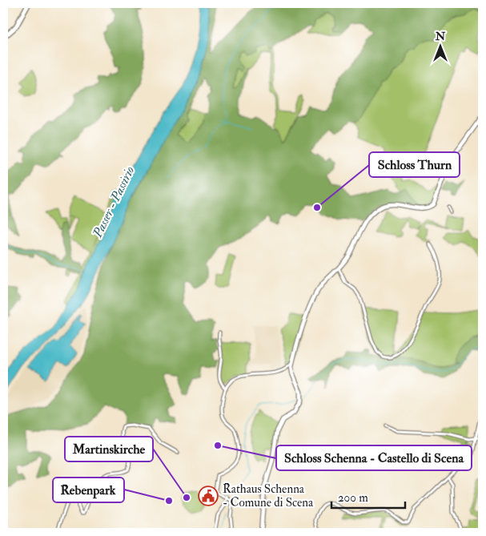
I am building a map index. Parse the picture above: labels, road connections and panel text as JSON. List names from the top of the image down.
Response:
{
  "water": ["Passer - Passirio"],
  "places": {
    "other": [
      "Schloss Thurn",
      "Schloss Schenna - Castello di Scena",
      "Martinskirche",
      "Rebenpark"
    ],
    "public building": ["Rathaus Schenna - Comune di Scena"]
  },
  "scale_bar": "200 m",
  "north": "top"
}
